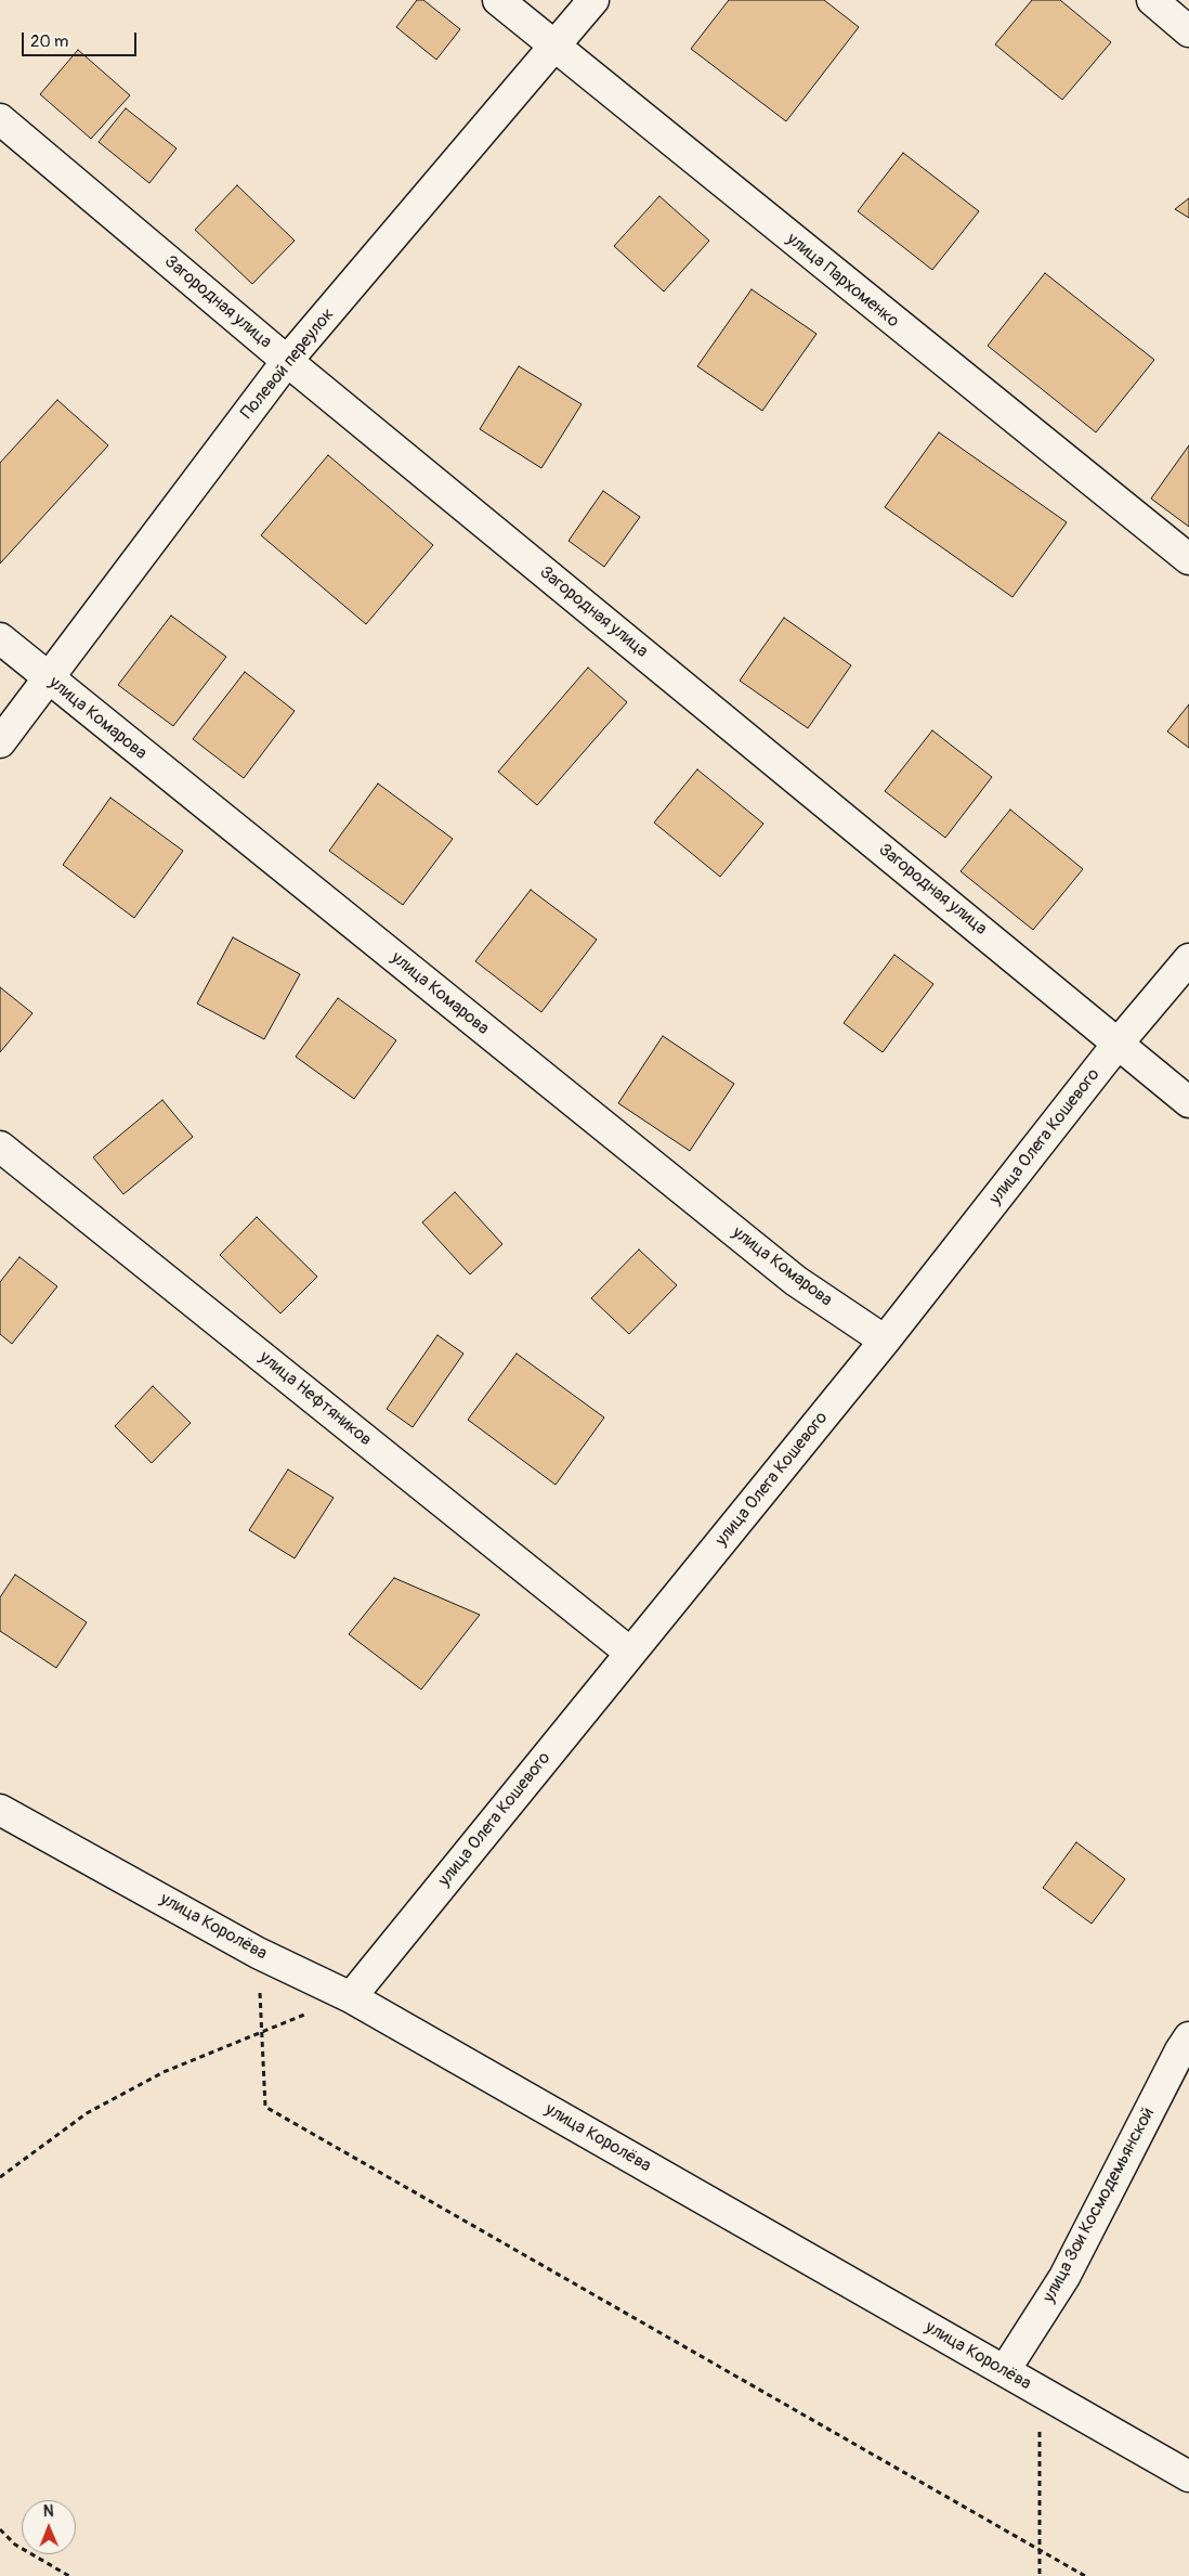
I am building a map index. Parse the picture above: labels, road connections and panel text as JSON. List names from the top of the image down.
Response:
{
  "streets": {
    "street": [
      "улица Пархоменко",
      "Загородная улица",
      "Полевой переулок",
      "улица Комарова",
      "улица Олега Кошевого",
      "улица Нефтяников",
      "улица Королёва",
      "улица Зои Космодемьянской"
    ]
  },
  "crossings": [
    ["улица Пархоменко", "Полевой переулок"],
    ["Загородная улица", "Полевой переулок"],
    ["Загородная улица", "улица Олега Кошевого"],
    ["Полевой переулок", "улица Комарова"],
    ["улица Комарова", "улица Олега Кошевого"],
    ["улица Олега Кошевого", "улица Нефтяников"],
    ["улица Олега Кошевого", "улица Королёва"],
    ["улица Королёва", "улица Зои Космодемьянской"]
  ],
  "scale_bar": "20 m",
  "north": "top"
}
